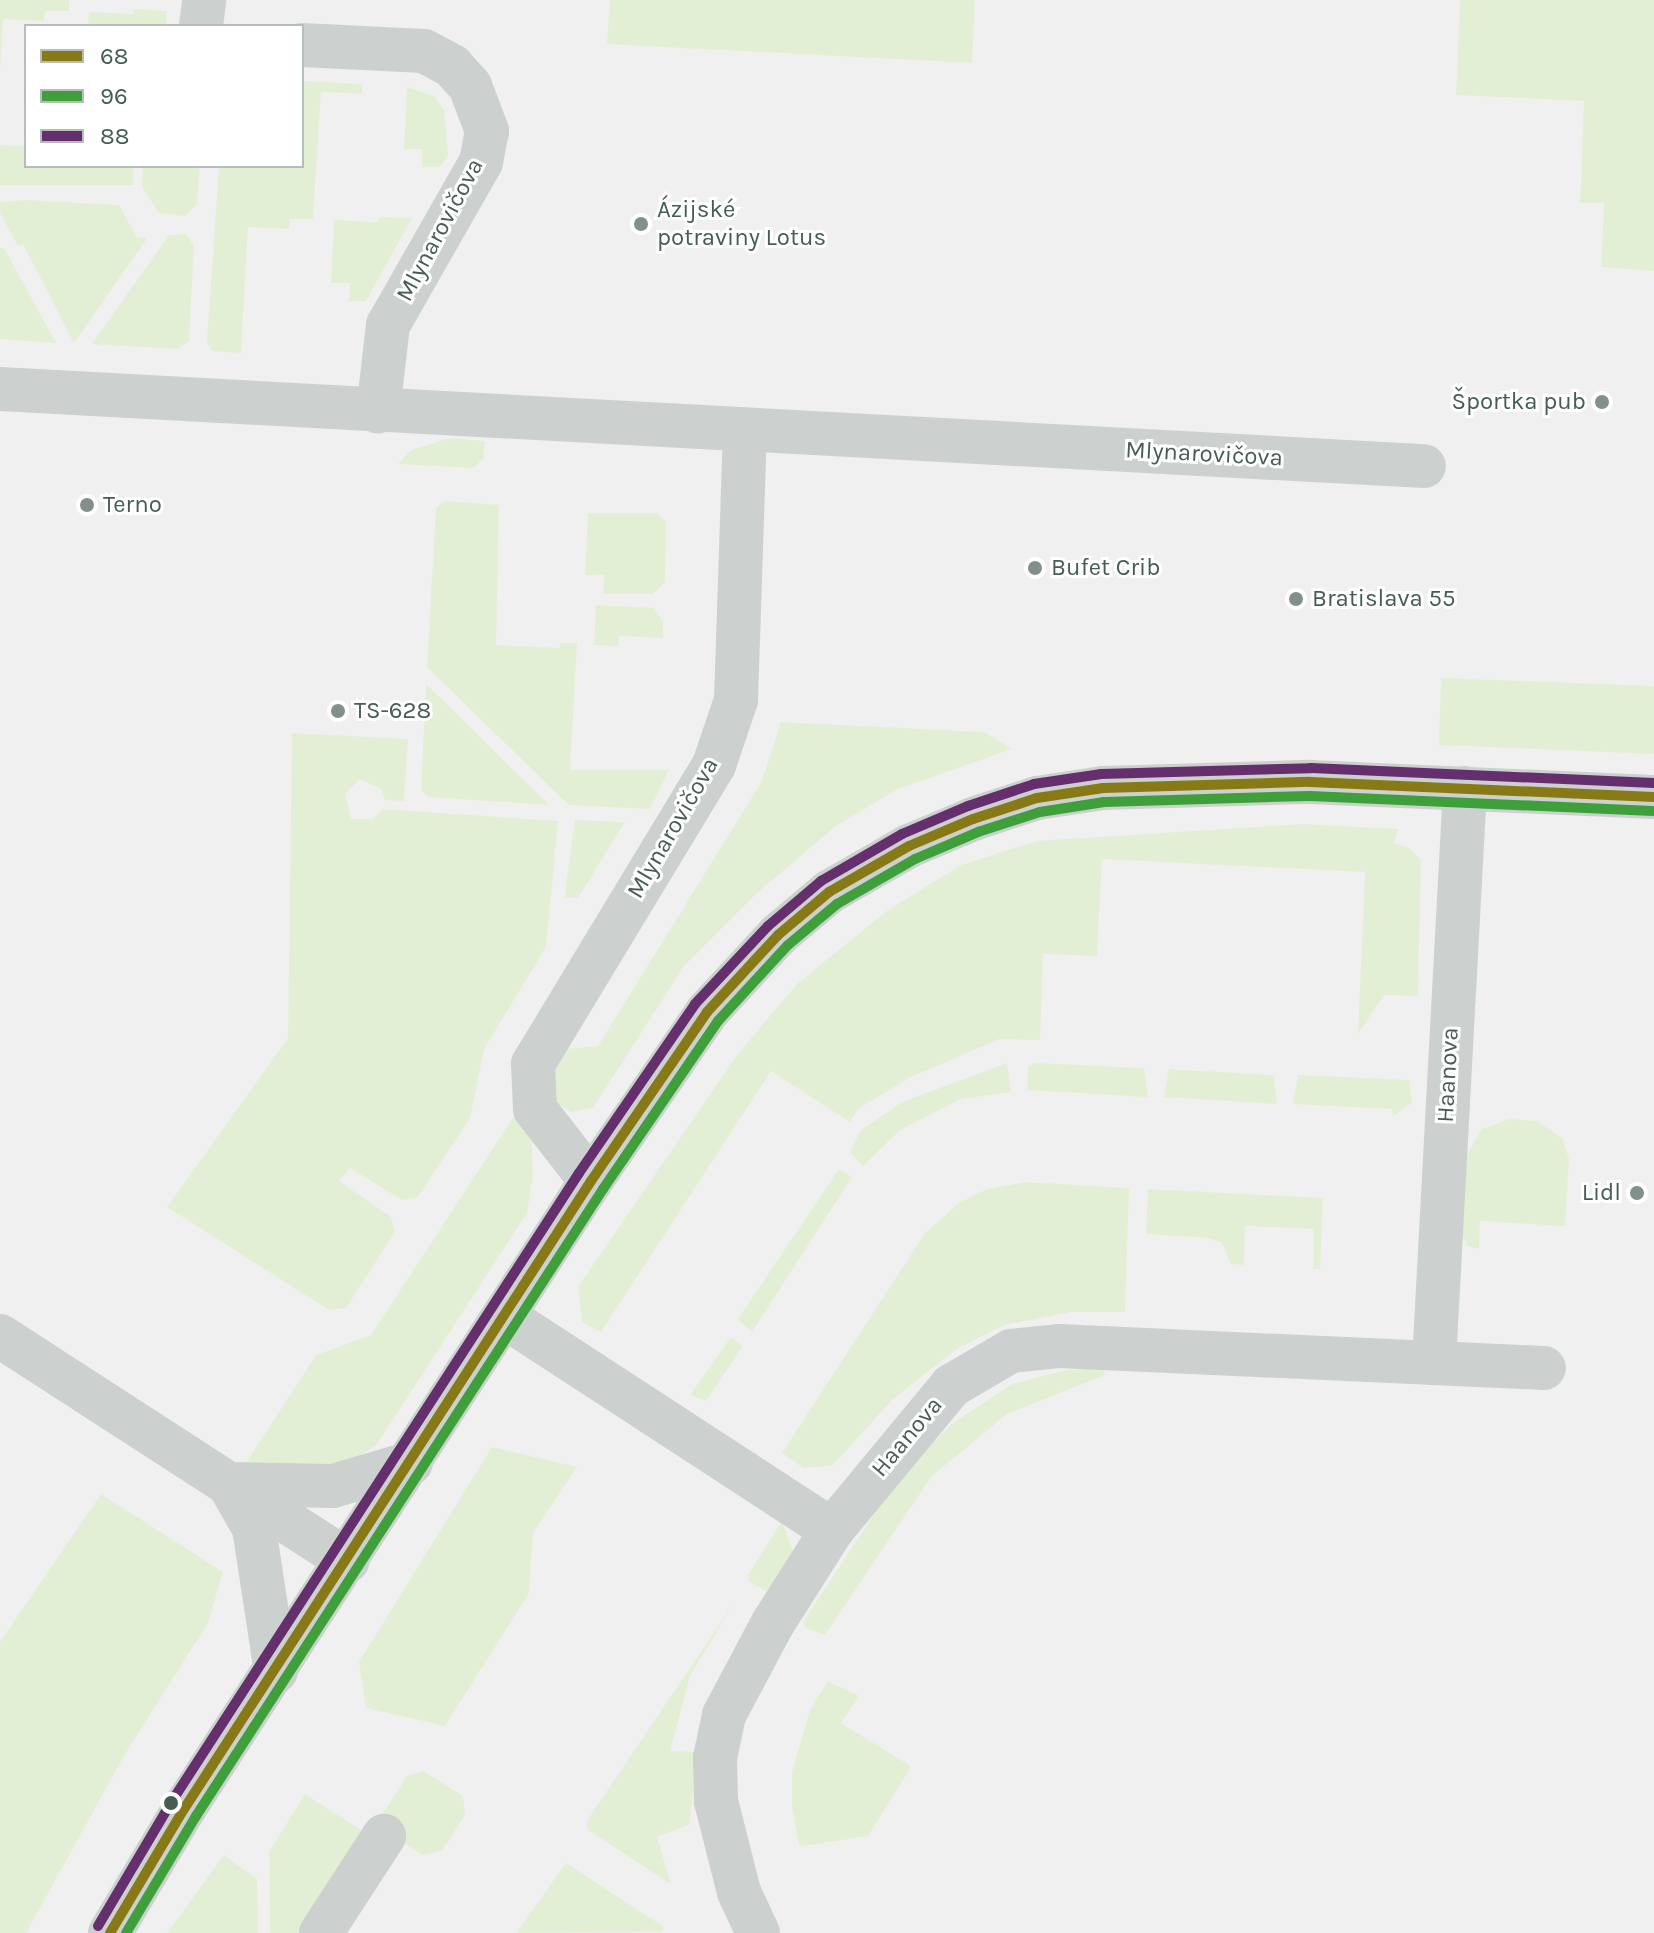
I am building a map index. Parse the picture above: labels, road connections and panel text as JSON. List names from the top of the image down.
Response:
{
  "streets": {
    "street": ["Mlynarovičova", "Haanova"]
  },
  "places": [
    "Ázijské potraviny Lotus",
    "Športka pub",
    "Terno",
    "Bufet Crib",
    "Bratislava 55",
    "TS-628",
    "Lidl"
  ],
  "lines": ["transit line 88", "transit line 68", "transit line 96"],
  "legend": ["68", "96", "88"]
}
